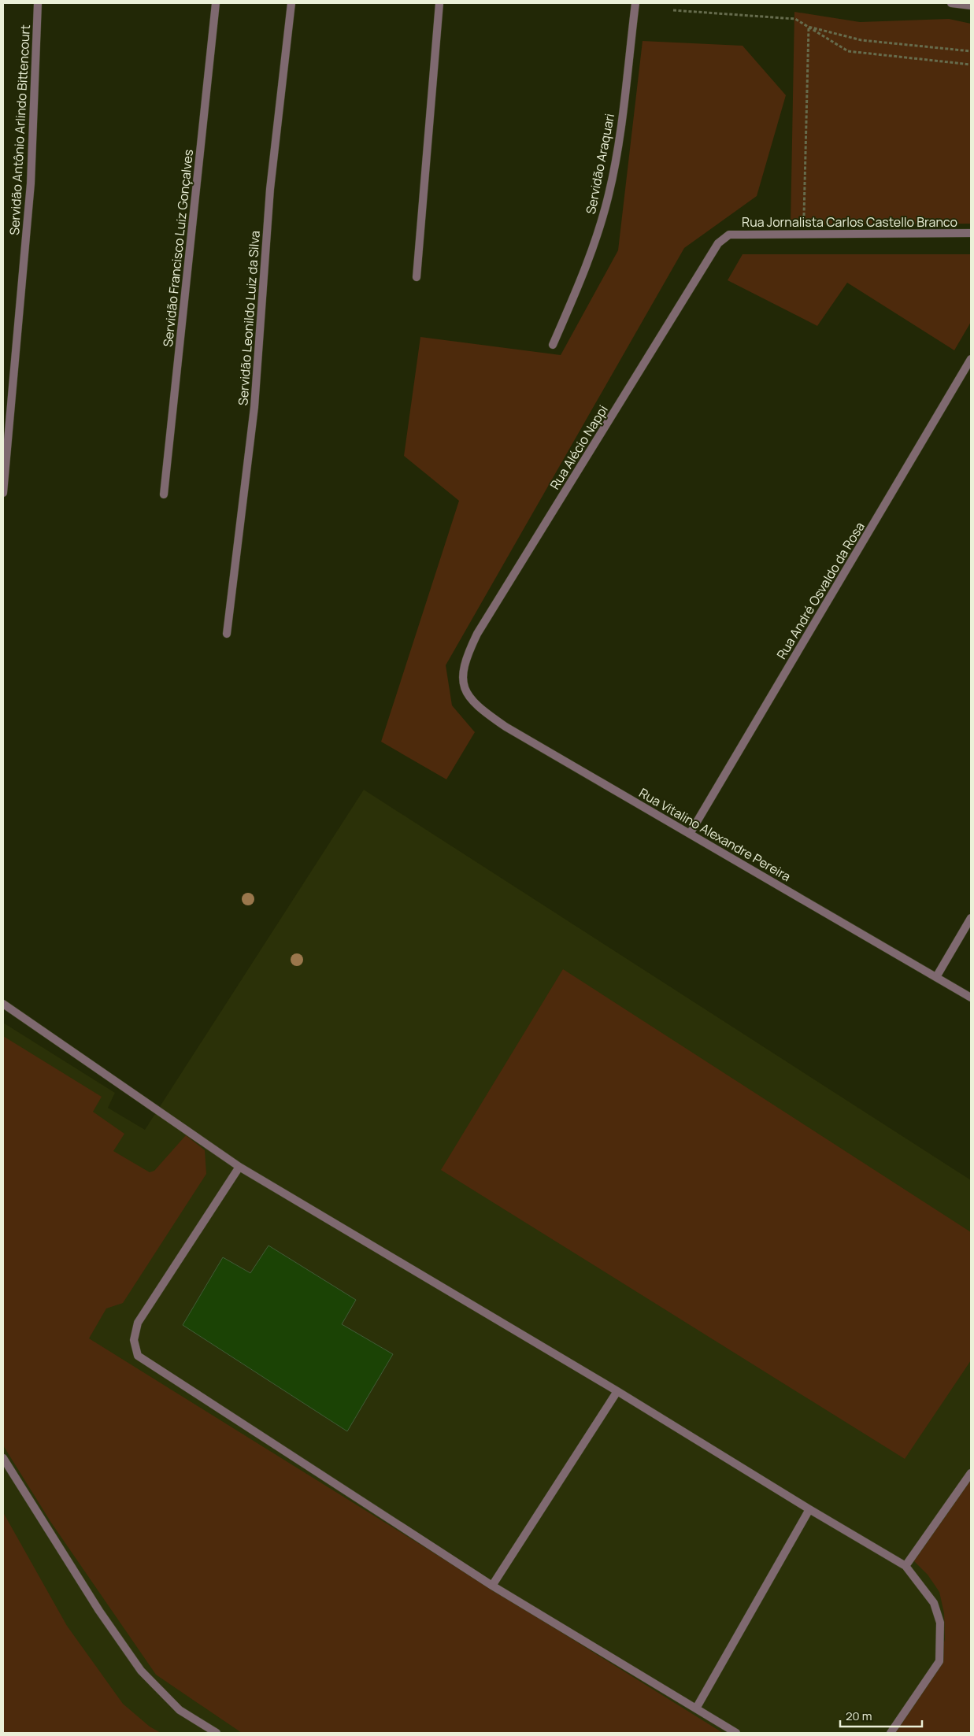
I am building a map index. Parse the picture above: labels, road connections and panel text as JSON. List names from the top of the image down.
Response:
{
  "streets": {
    "street": [
      "Servidão Antônio Arlindo Bittencourt",
      "Servidão Araquari",
      "Rua Jornalista Carlos Castello Branco",
      "Servidão Francisco Luiz Gonçalves",
      "Servidão Leonildo Luiz da Silva",
      "Rua Alécio Nappi",
      "Rua André Osvaldo da Rosa",
      "Rua Vitalino Alexandre Pereira"
    ]
  },
  "crossings": [
    ["Rua Jornalista Carlos Castello Branco", "Rua Alécio Nappi"],
    ["Rua Alécio Nappi", "Rua Vitalino Alexandre Pereira"],
    ["Rua André Osvaldo da Rosa", "Rua Vitalino Alexandre Pereira"]
  ],
  "scale_bar": "20 m"
}
